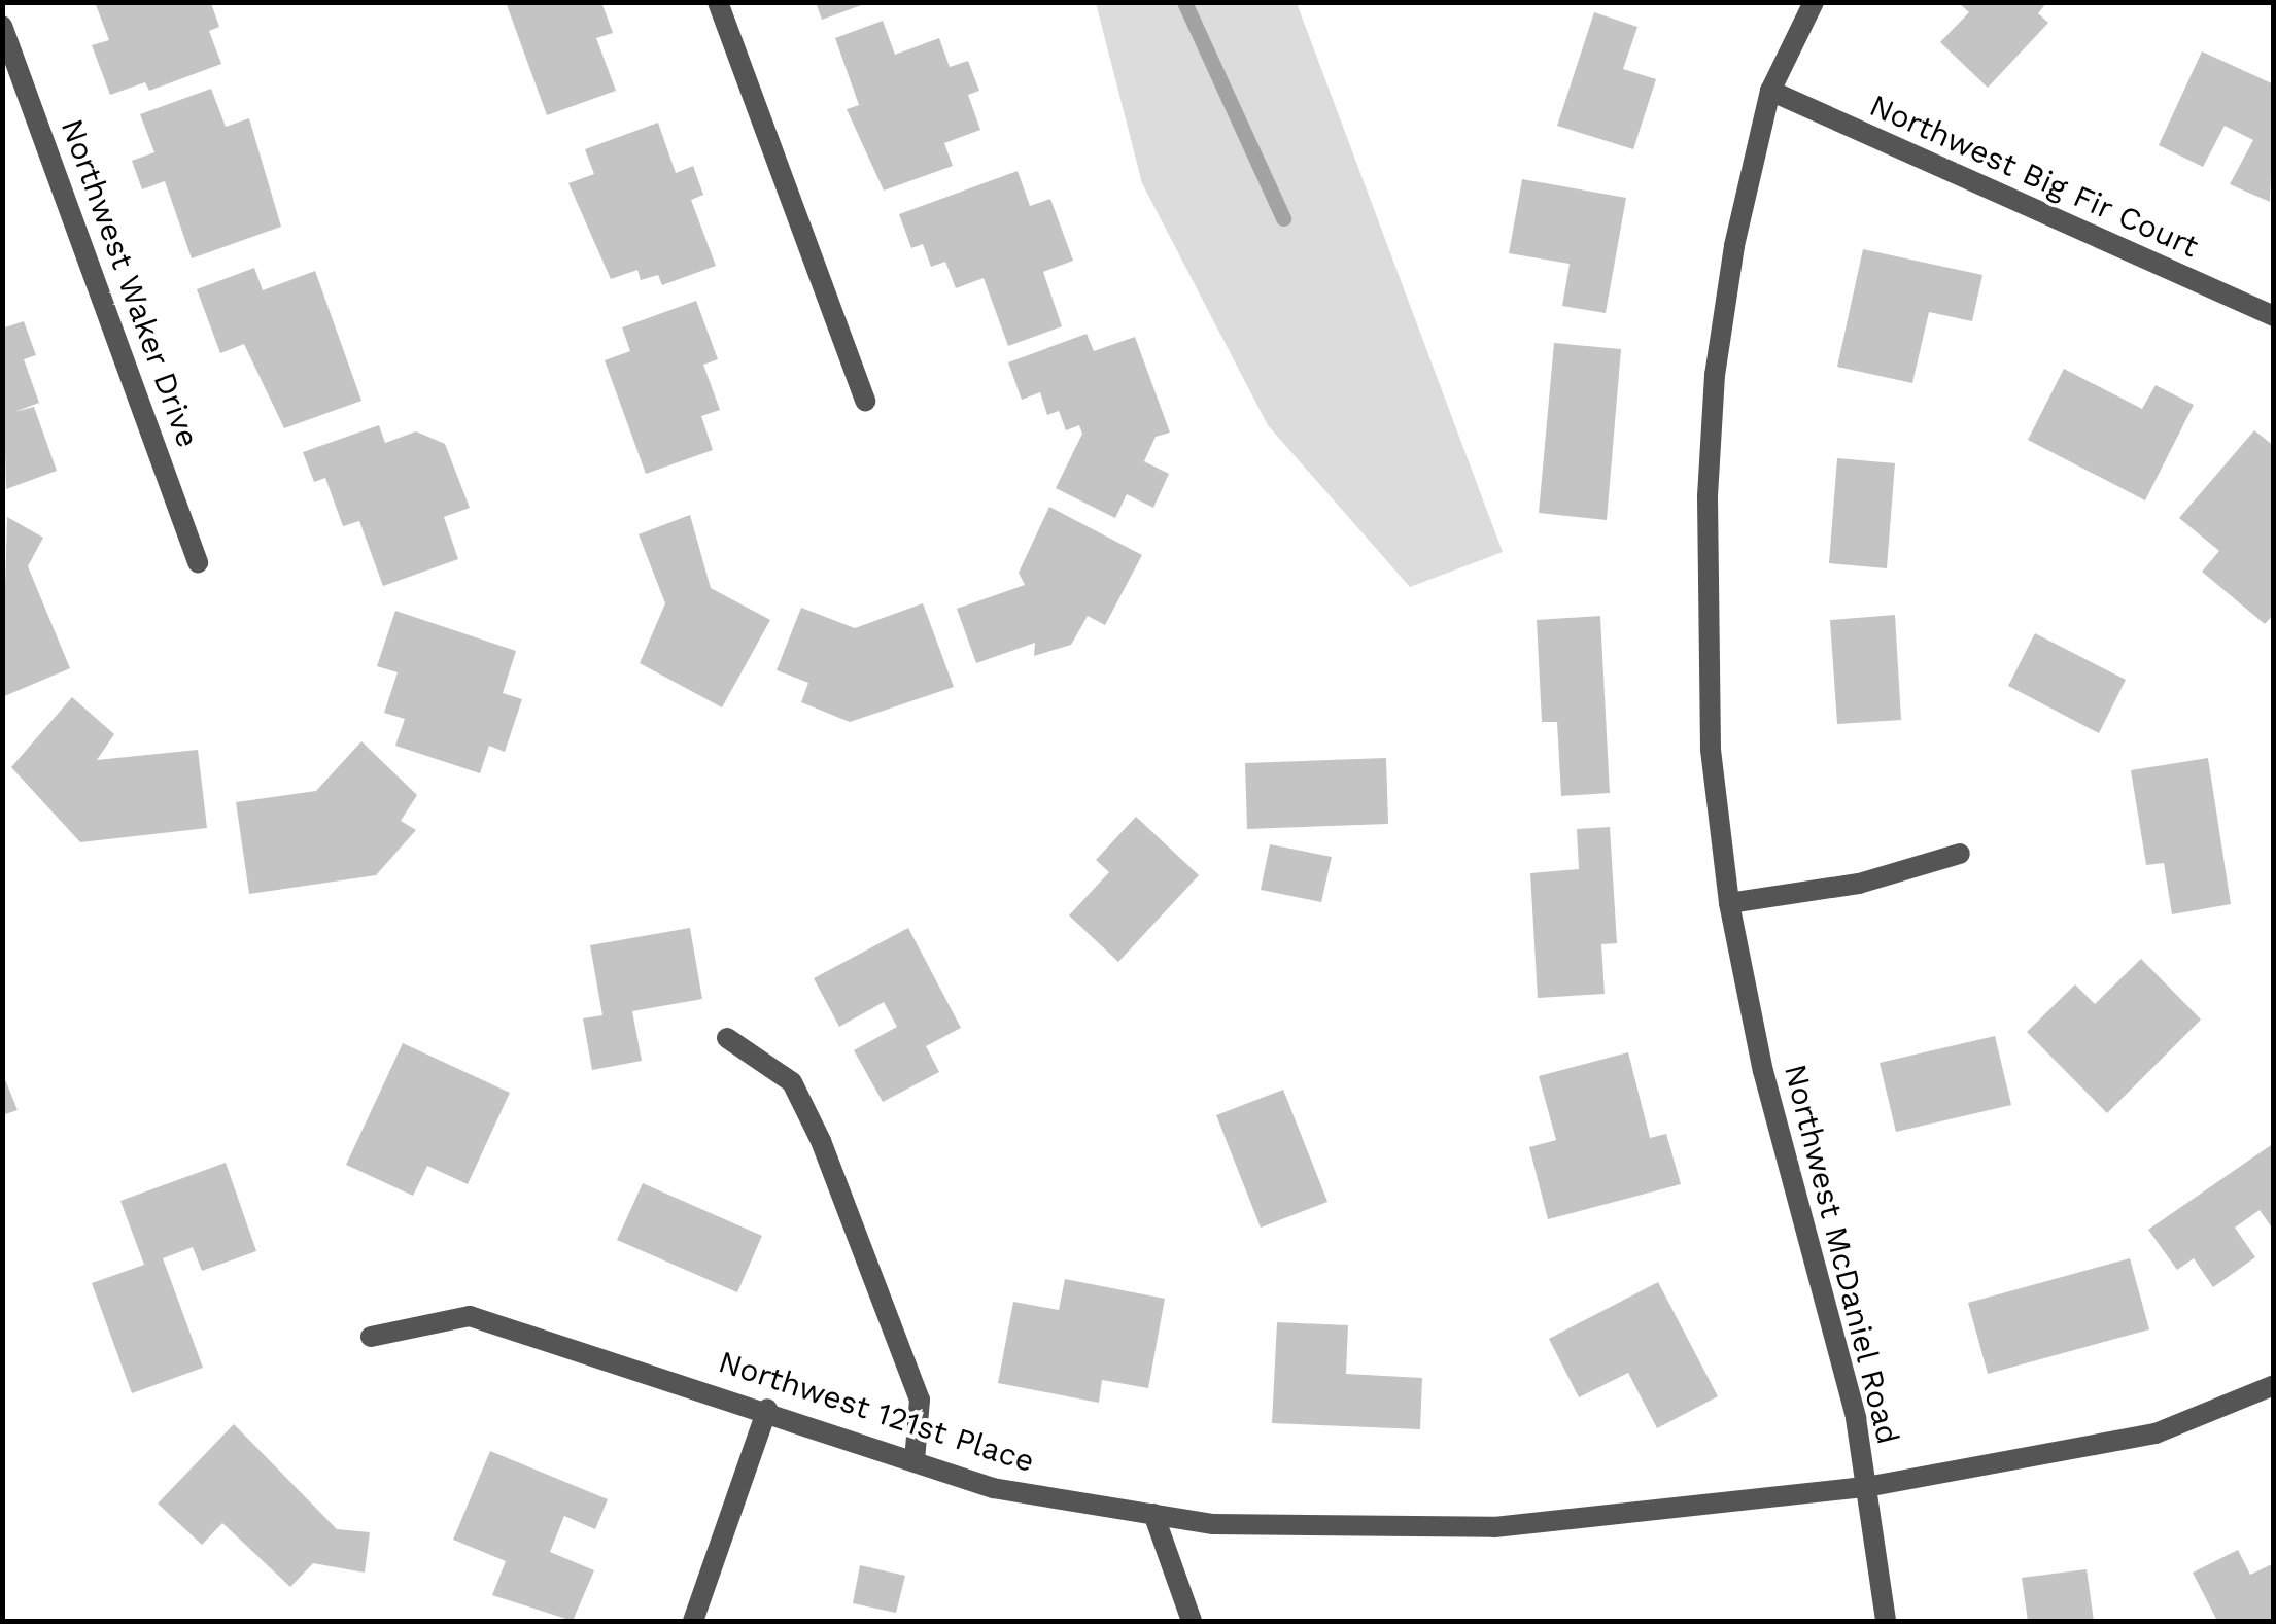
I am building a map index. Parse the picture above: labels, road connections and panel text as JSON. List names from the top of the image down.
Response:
{
  "streets": {
    "street": [
      "Northwest Big Fir Court",
      "Northwest Waker Drive",
      "Northwest McDaniel Road",
      "Northwest 121st Place"
    ]
  },
  "crossings": [
    ["Northwest Big Fir Court", "Northwest McDaniel Road"],
    ["Northwest McDaniel Road", "Northwest 121st Place"]
  ]
}
